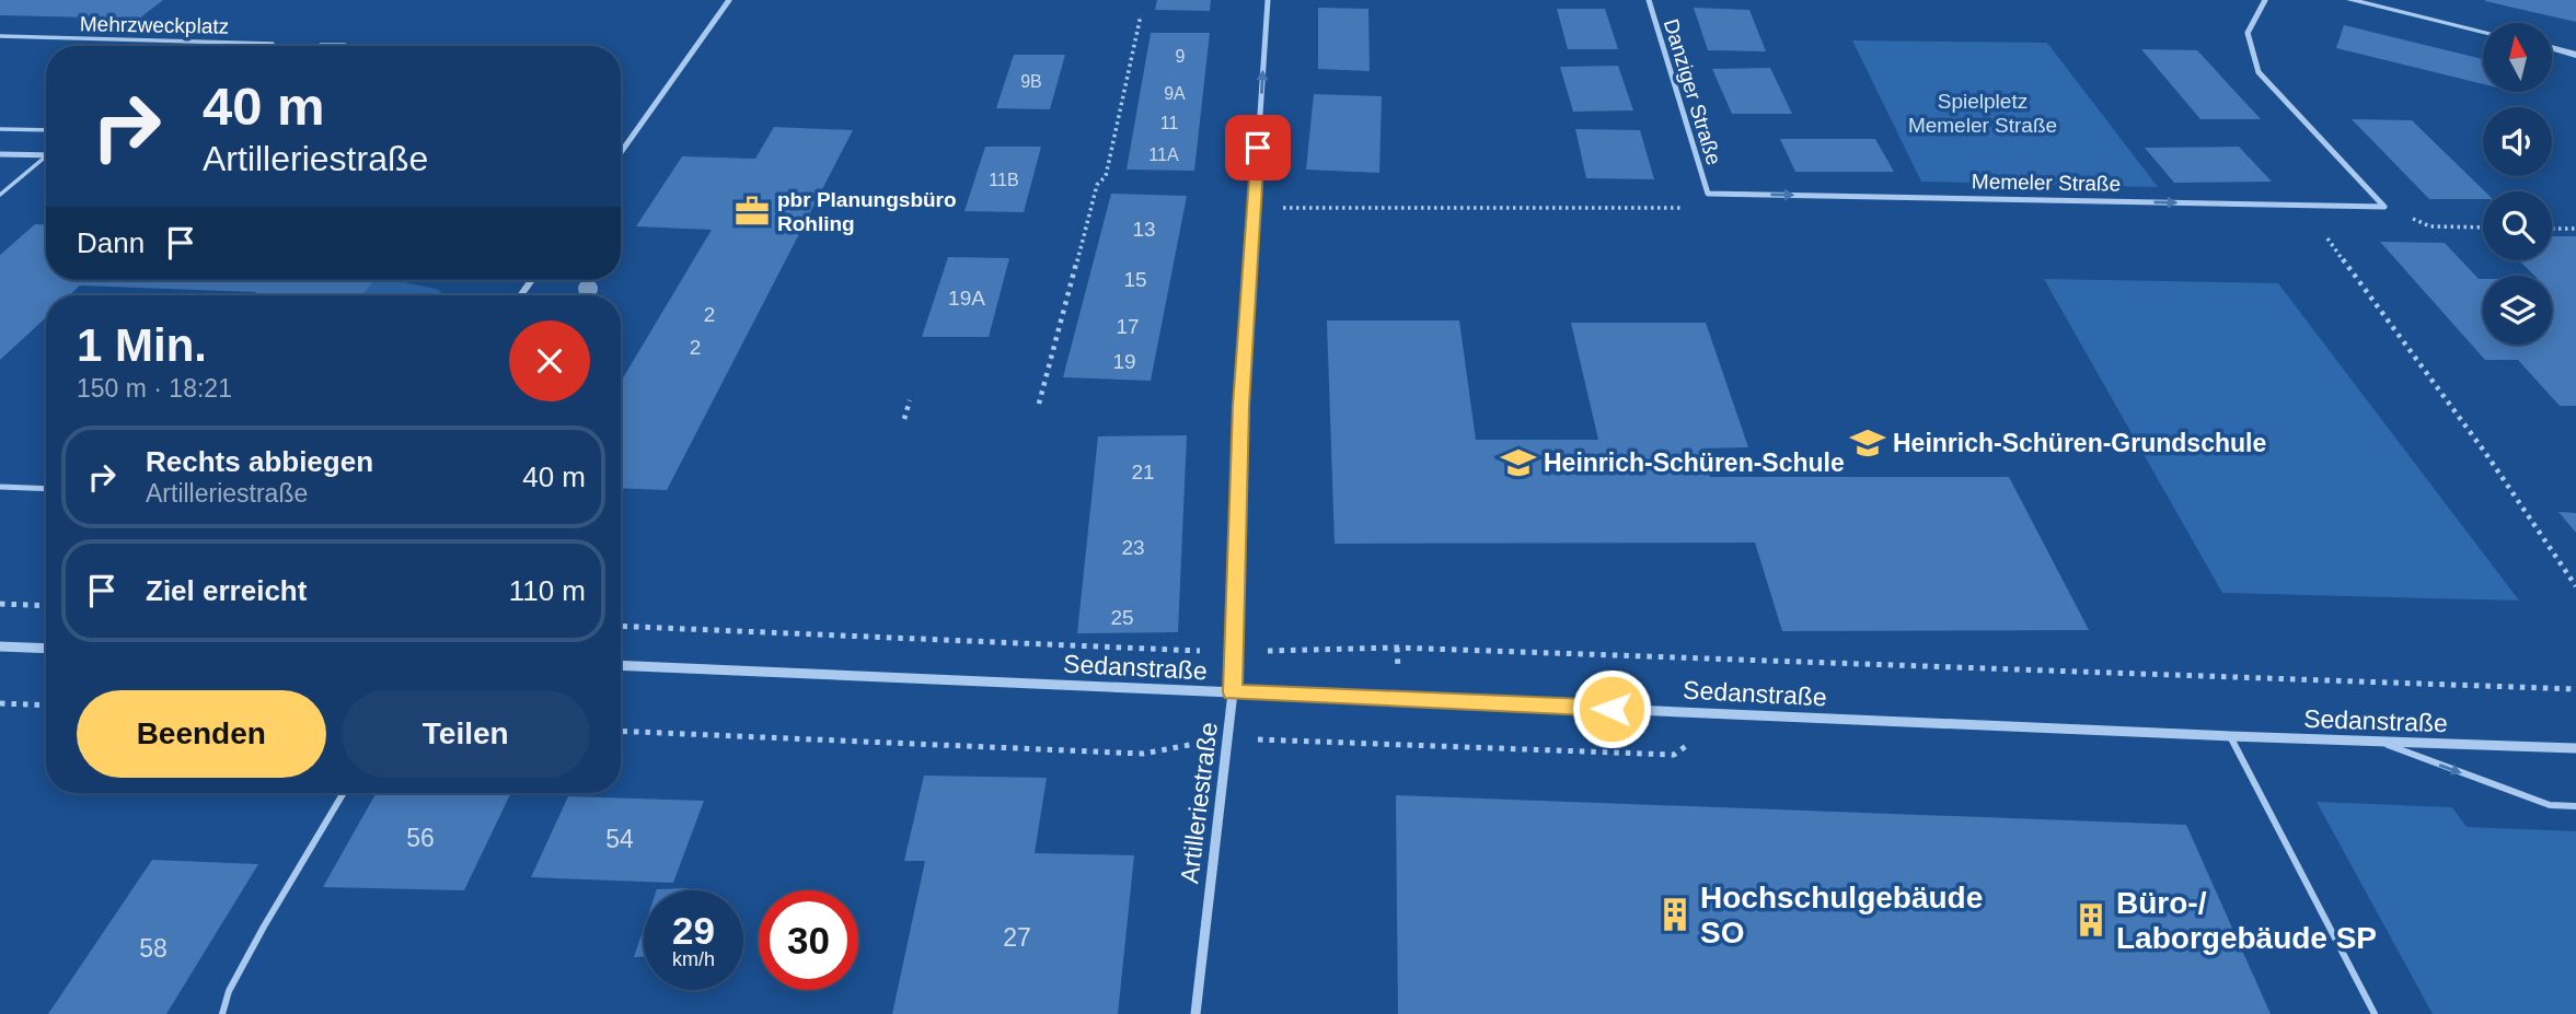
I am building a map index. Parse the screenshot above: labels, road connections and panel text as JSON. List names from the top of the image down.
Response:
{
  "streets": {
    "street": [
      "Danziger Straße",
      "Memeler Straße",
      "Sedanstraße",
      "Artilleriestraße"
    ],
    "lane": ["Mehrzweckplatz"]
  },
  "crossings": [
    ["Danziger Straße", "Memeler Straße"],
    ["Sedanstraße", "Artilleriestraße"]
  ],
  "one_way": ["Memeler Straße"],
  "parks": ["Spielpletz Memeler Straße"],
  "places": {
    "office": ["pbr Planungsbüro Rohling"],
    "school or university": ["Heinrich-Schüren-Grundschule", "Heinrich-Schüren-Schule"],
    "building": ["Hochschulgebäude SO", "Büro-/ Laborgebäude SP"]
  },
  "house_numbers": [
    "9",
    "9B",
    "9A",
    "11",
    "11A",
    "11B",
    "13",
    "15",
    "19A",
    "2",
    "17",
    "2",
    "19",
    "21",
    "23",
    "25",
    "56",
    "54",
    "27",
    "58"
  ],
  "north": "top",
  "page": {
    "turn": ["40 m", "Artilleriestraße"],
    "then": "Dann",
    "heading": ["1 Min.", "150 m · 18:21"],
    "list": [
      {
        "name": "Rechts abbiegen",
        "note": "Artilleriestraße",
        "value": "40 m"
      },
      {
        "name": "Ziel erreicht",
        "value": "110 m"
      }
    ],
    "buttons": ["Beenden", "Teilen"],
    "speed": "29 km/h",
    "limit": "30"
  }
}
